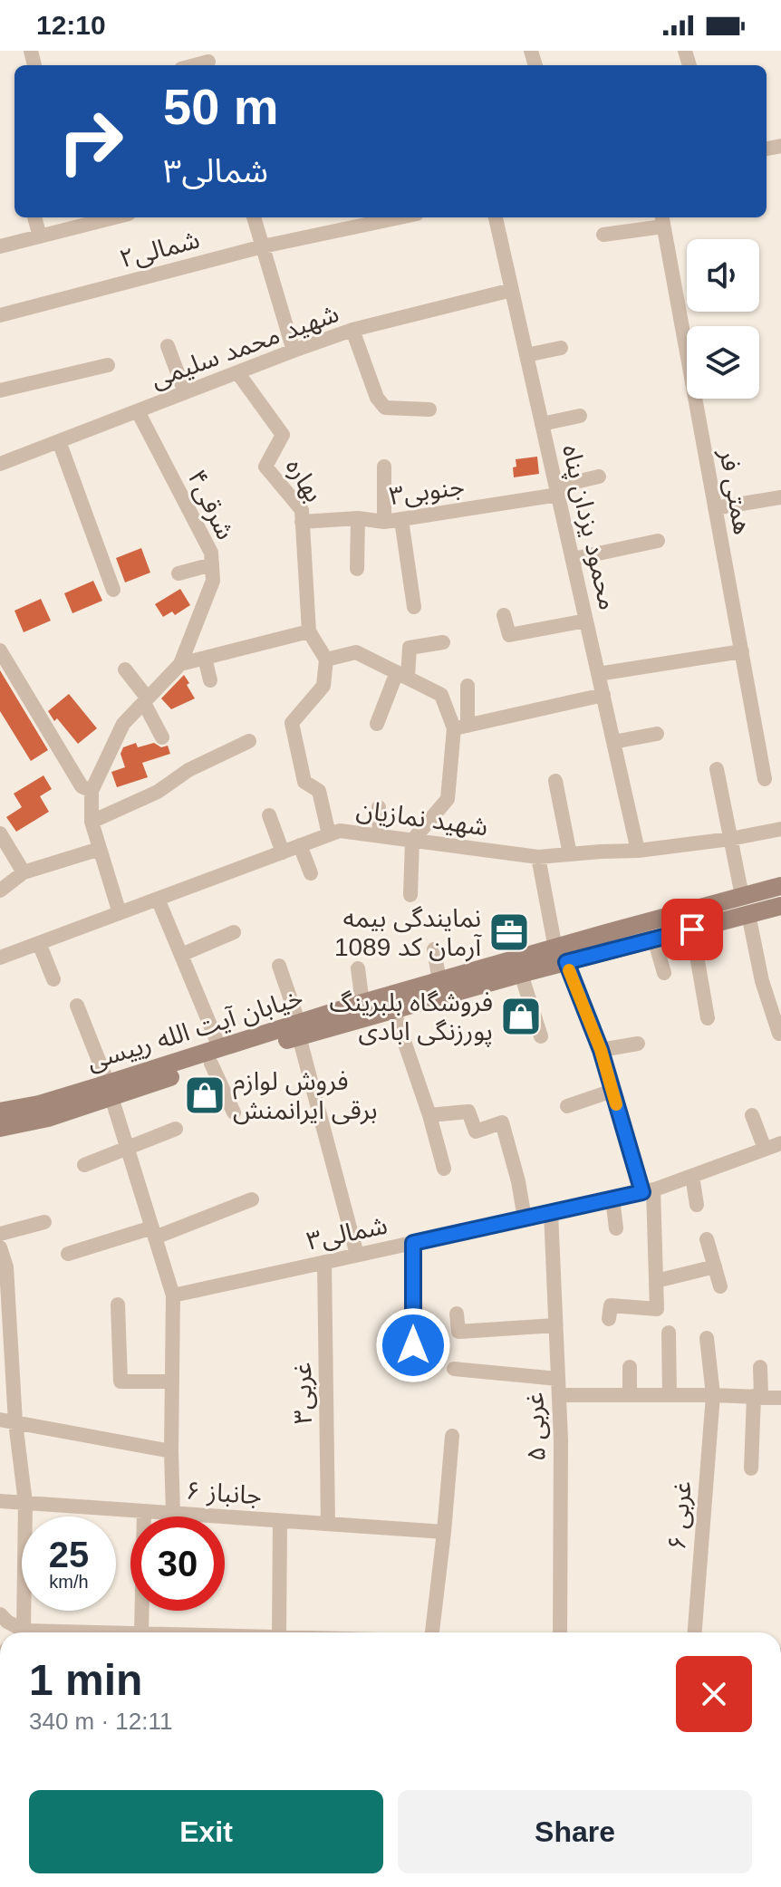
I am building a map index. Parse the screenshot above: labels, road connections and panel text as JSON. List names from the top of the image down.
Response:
{
  "streets": {
    "main road": ["خیابان آیت الله رییسی"],
    "street": [
      "شمالی۲",
      "شهید محمد سلیمی",
      "بهاره",
      "جنوبی۳",
      "همتی فر",
      "شرقی۴",
      "محمود یزدان پناه",
      "شهید نمازیان",
      "شمالی۳",
      "غربی۳",
      "غربی ۵",
      "جانباز ۶",
      "غربی ۶"
    ]
  },
  "crossings": [
    ["شهید محمد سلیمی", "بهاره"],
    ["شهید محمد سلیمی", "شرقی۴"],
    ["شهید محمد سلیمی", "محمود یزدان پناه"],
    ["بهاره", "جنوبی۳"],
    ["جنوبی۳", "محمود یزدان پناه"],
    ["محمود یزدان پناه", "شهید نمازیان"],
    ["شمالی۳", "غربی۳"],
    ["شمالی۳", "غربی ۵"],
    ["غربی۳", "جانباز ۶"]
  ],
  "places": {
    "office": ["نمایندگی بیمه آرمان کد 1089"],
    "shop": ["فروشگاه بلبرینگ پورزنگی ابادی", "فروش لوازم برقی ایرانمنش"]
  },
  "page": {
    "status": "12:10",
    "turn": ["50 m", "شمالی۳"],
    "speed": "25 km/h",
    "limit": "30",
    "heading": ["1 min", "340 m · 12:11"],
    "buttons": ["Exit", "Share"]
  }
}
